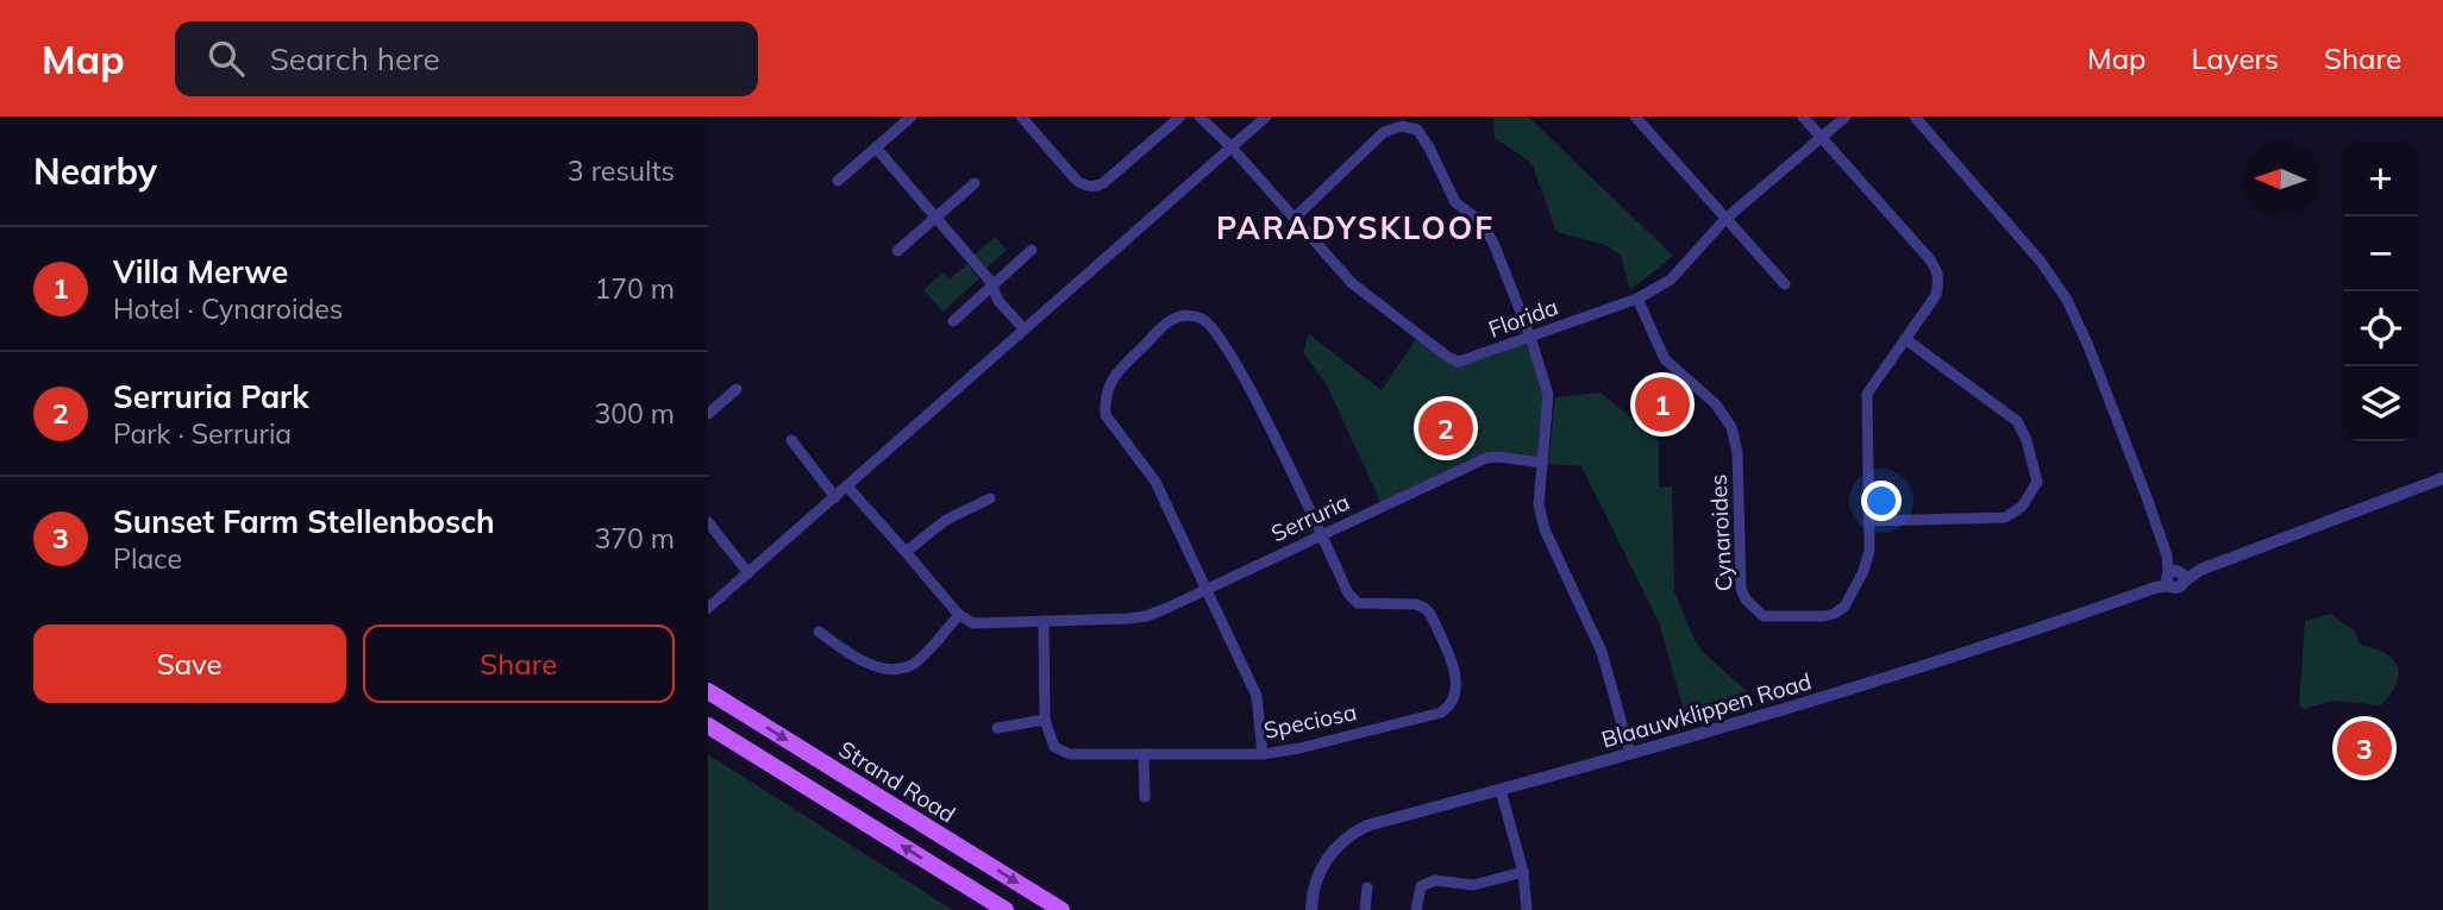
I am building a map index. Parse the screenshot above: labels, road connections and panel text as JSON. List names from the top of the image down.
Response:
{
  "streets": {
    "main road": ["Strand Road"],
    "street": [
      "Florida",
      "Serruria",
      "Cynaroides",
      "Blaauwklippen Road",
      "Speciosa"
    ]
  },
  "crossings": [
    ["Florida", "Cynaroides"],
    ["Serruria", "Speciosa"]
  ],
  "districts": ["PARADYSKLOOF"],
  "north": "left",
  "page": {
    "header": "Map",
    "search": "Search here",
    "nav": ["Map", "Layers", "Share"],
    "heading": ["Nearby", "3 results"],
    "map_buttons": ["+", "−"],
    "list": [
      {
        "mark": "1",
        "name": "Villa Merwe",
        "note": "Hotel · Cynaroides",
        "value": "170 m"
      },
      {
        "mark": "2",
        "name": "Serruria Park",
        "note": "Park · Serruria",
        "value": "300 m"
      },
      {
        "mark": "3",
        "name": "Sunset Farm Stellenbosch",
        "note": "Place",
        "value": "370 m"
      }
    ],
    "pins": ["1", "2", "3"],
    "buttons": ["Save", "Share"]
  }
}
